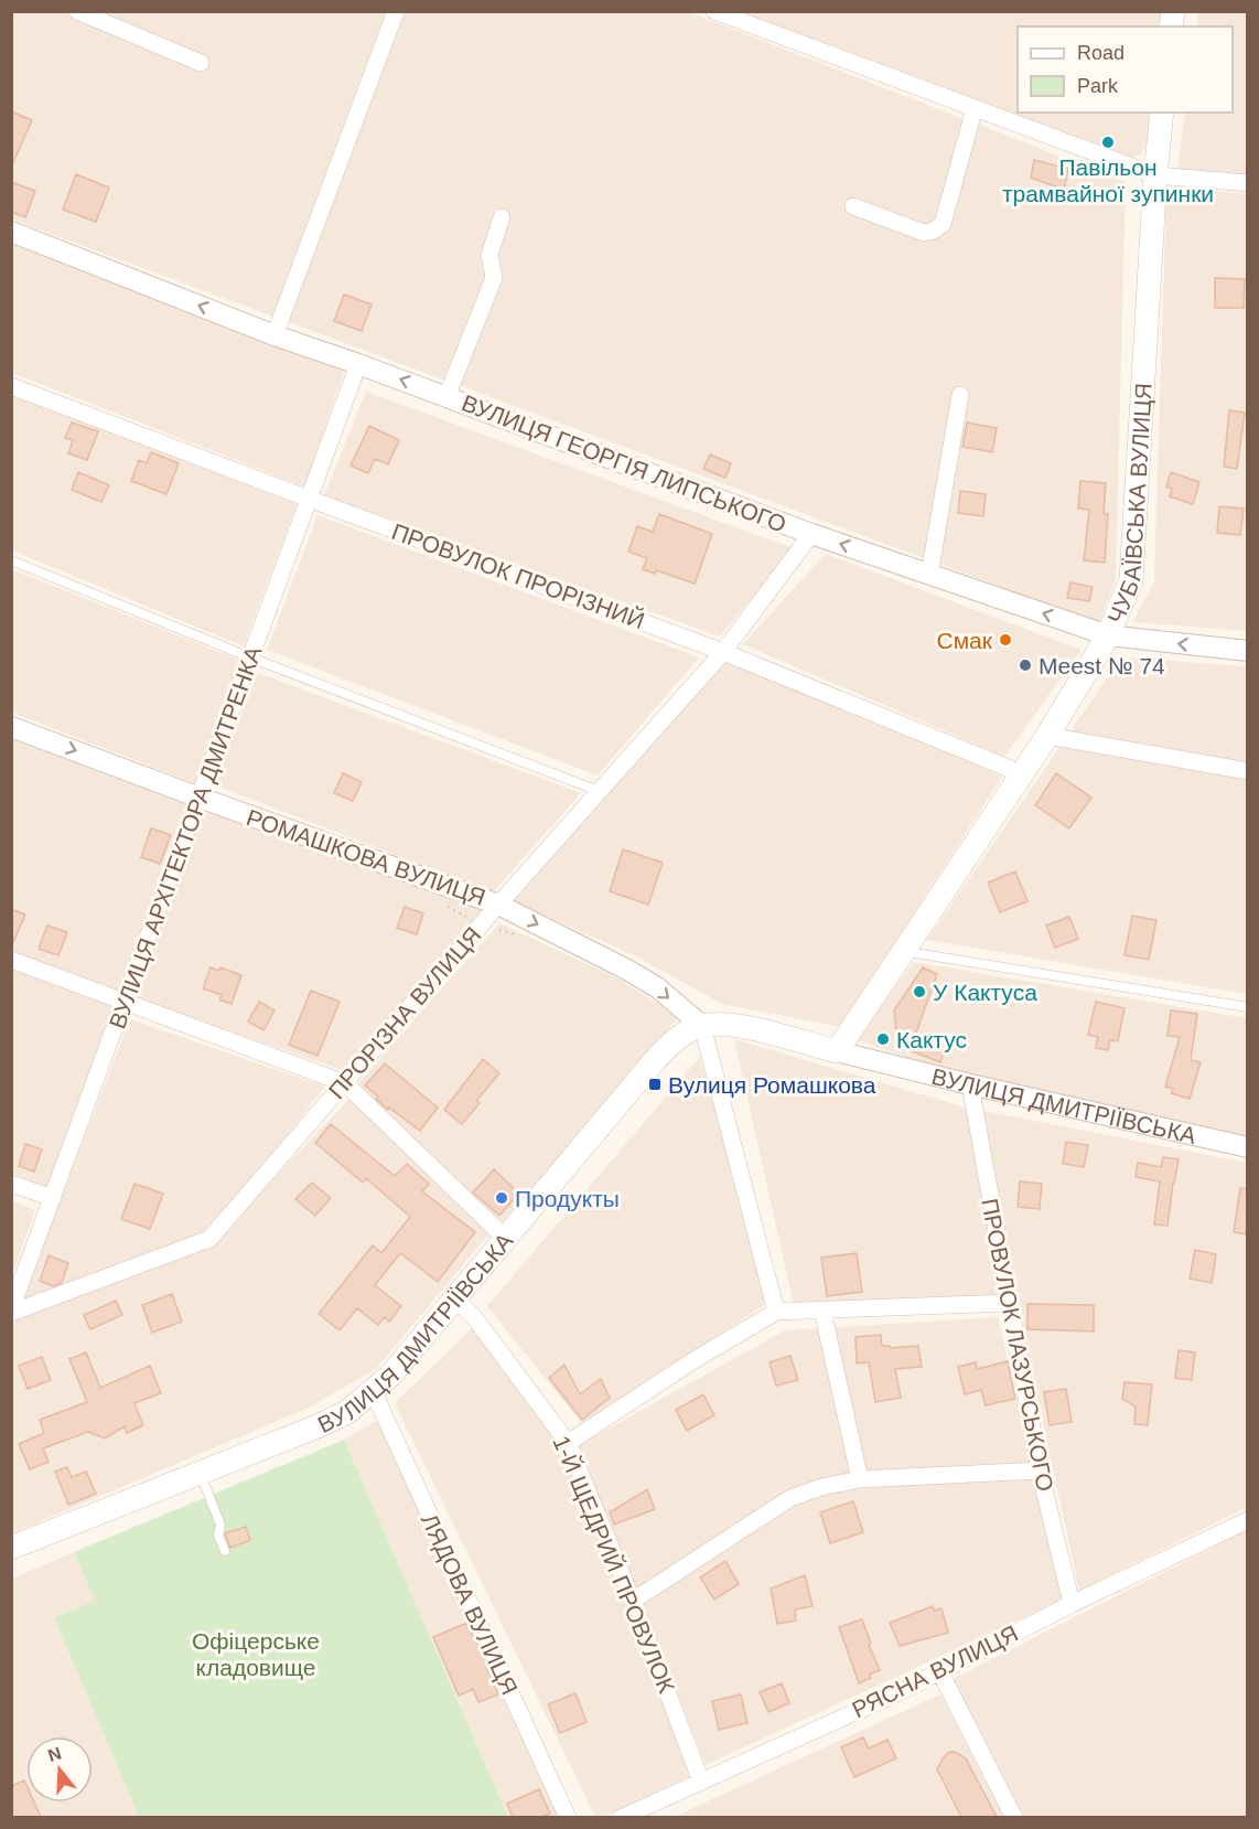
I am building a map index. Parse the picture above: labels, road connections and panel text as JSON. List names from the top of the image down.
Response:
{
  "streets": {
    "main road": ["ЧУБАЇВСЬКА ВУЛИЦЯ", "ВУЛИЦЯ ДМИТРІЇВСЬКА"],
    "street": [
      "ВУЛИЦЯ ГЕОРГІЯ ЛИПСЬКОГО",
      "ПРОВУЛОК ПРОРІЗНИЙ",
      "ВУЛИЦЯ АРХІТЕКТОРА ДМИТРЕНКА",
      "РОМАШКОВА ВУЛИЦЯ",
      "ПРОРІЗНА ВУЛИЦЯ",
      "ПРОВУЛОК ЛАЗУРСЬКОГО",
      "1-Й ЩЕДРИЙ ПРОВУЛОК",
      "ЛЯДОВА ВУЛИЦЯ",
      "РЯСНА ВУЛИЦЯ"
    ]
  },
  "crossings": [
    ["ВУЛИЦЯ ГЕОРГІЯ ЛИПСЬКОГО", "ЧУБАЇВСЬКА ВУЛИЦЯ"],
    ["ВУЛИЦЯ ГЕОРГІЯ ЛИПСЬКОГО", "ВУЛИЦЯ АРХІТЕКТОРА ДМИТРЕНКА"],
    ["ВУЛИЦЯ ГЕОРГІЯ ЛИПСЬКОГО", "ПРОРІЗНА ВУЛИЦЯ"],
    ["ЧУБАЇВСЬКА ВУЛИЦЯ", "ПРОВУЛОК ПРОРІЗНИЙ"],
    ["ЧУБАЇВСЬКА ВУЛИЦЯ", "ВУЛИЦЯ ДМИТРІЇВСЬКА"],
    ["ПРОВУЛОК ПРОРІЗНИЙ", "ВУЛИЦЯ АРХІТЕКТОРА ДМИТРЕНКА"],
    ["ПРОВУЛОК ПРОРІЗНИЙ", "ПРОРІЗНА ВУЛИЦЯ"],
    ["ВУЛИЦЯ АРХІТЕКТОРА ДМИТРЕНКА", "РОМАШКОВА ВУЛИЦЯ"],
    ["ВУЛИЦЯ АРХІТЕКТОРА ДМИТРЕНКА", "ПРОРІЗНА ВУЛИЦЯ"],
    ["РОМАШКОВА ВУЛИЦЯ", "ПРОРІЗНА ВУЛИЦЯ"],
    ["РОМАШКОВА ВУЛИЦЯ", "ВУЛИЦЯ ДМИТРІЇВСЬКА"],
    ["ВУЛИЦЯ ДМИТРІЇВСЬКА", "ПРОВУЛОК ЛАЗУРСЬКОГО"],
    ["ВУЛИЦЯ ДМИТРІЇВСЬКА", "1-Й ЩЕДРИЙ ПРОВУЛОК"],
    ["ВУЛИЦЯ ДМИТРІЇВСЬКА", "ЛЯДОВА ВУЛИЦЯ"],
    ["ПРОВУЛОК ЛАЗУРСЬКОГО", "РЯСНА ВУЛИЦЯ"],
    ["1-Й ЩЕДРИЙ ПРОВУЛОК", "РЯСНА ВУЛИЦЯ"]
  ],
  "one_way": ["ВУЛИЦЯ ГЕОРГІЯ ЛИПСЬКОГО", "РОМАШКОВА ВУЛИЦЯ"],
  "parks": ["Офіцерське кладовище"],
  "places": {
    "other": [
      "Павільон трамвайної зупинки",
      "Смак",
      "Meest № 74",
      "У Кактуса",
      "Кактус",
      "Продукты"
    ],
    "transit": ["Вулиця Ромашкова"]
  },
  "legend": ["Road", "Park"],
  "north": "top"
}
